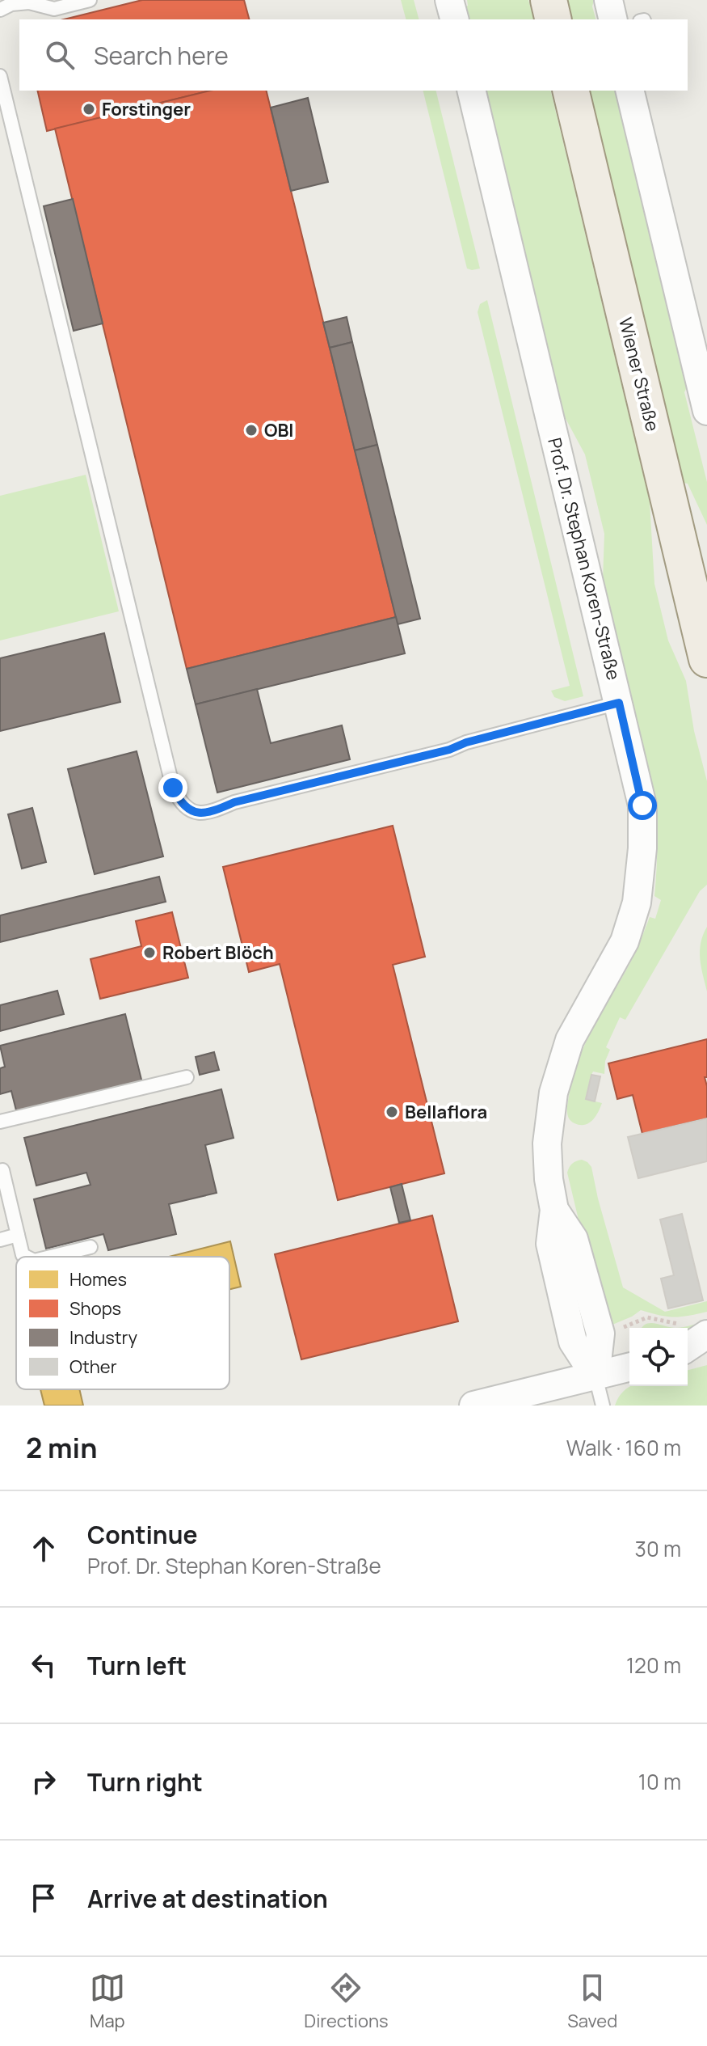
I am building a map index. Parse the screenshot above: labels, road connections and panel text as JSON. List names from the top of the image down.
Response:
{
  "streets": {
    "main road": ["Wiener Straße"],
    "street": ["Prof. Dr. Stephan Koren-Straße"]
  },
  "places": [
    "Forstinger",
    "OBI",
    "Robert Blöch",
    "Bellaflora"
  ],
  "legend": [
    "Homes",
    "Shops",
    "Industry",
    "Other"
  ],
  "page": {
    "search": "Search here",
    "heading": ["2 min", "Walk · 160 m"],
    "list": [
      ["Continue", "Prof. Dr. Stephan Koren-Straße", "30 m"],
      ["Turn left", "120 m"],
      ["Turn right", "10 m"],
      "Arrive at destination"
    ],
    "nav": ["Map", "Directions", "Saved"]
  }
}
